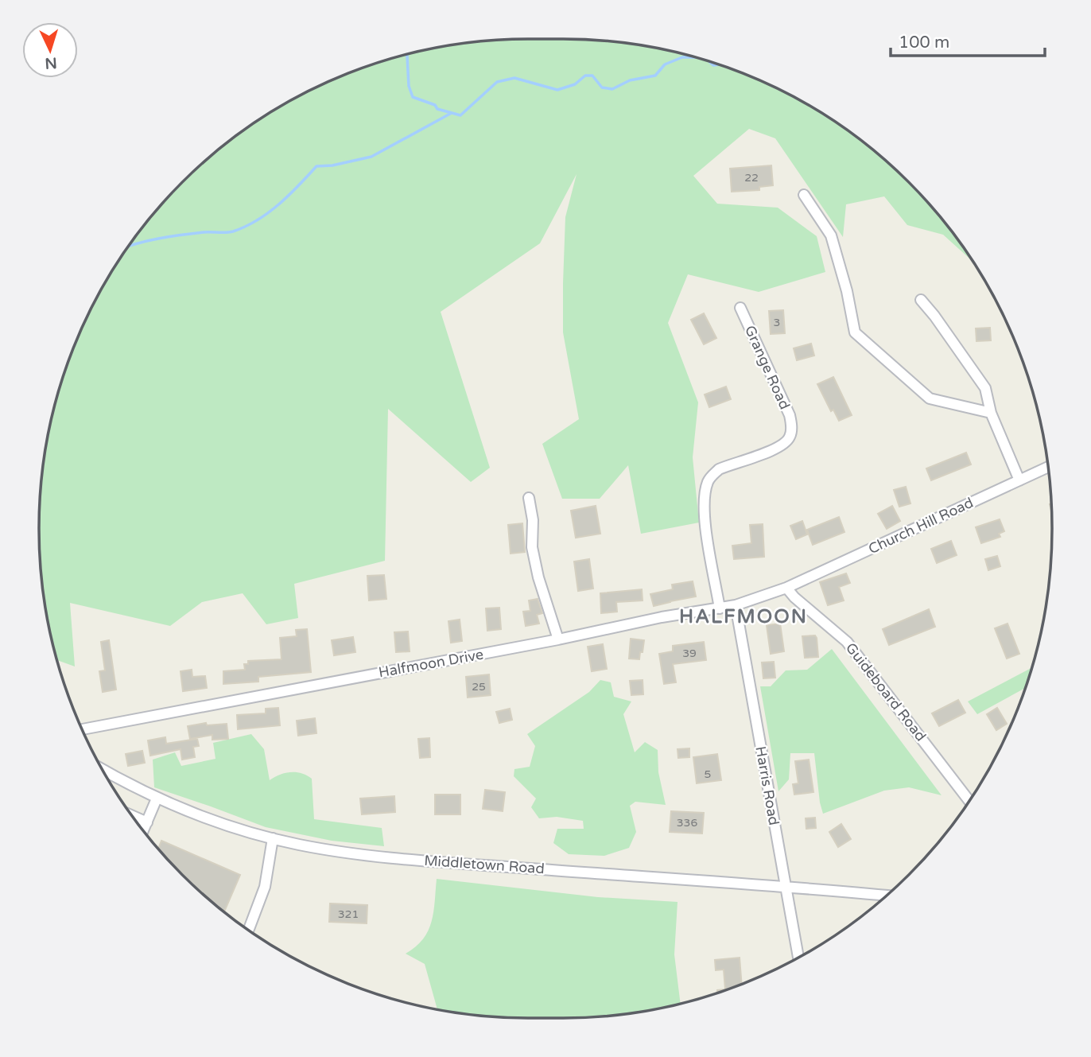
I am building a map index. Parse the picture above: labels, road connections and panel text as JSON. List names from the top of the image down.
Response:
{
  "streets": {
    "street": [
      "Grange Road",
      "Church Hill Road",
      "Halfmoon Drive",
      "Guideboard Road",
      "Harris Road",
      "Middletown Road"
    ]
  },
  "crossings": [
    ["Grange Road", "Halfmoon Drive"],
    ["Church Hill Road", "Halfmoon Drive"],
    ["Church Hill Road", "Guideboard Road"],
    ["Halfmoon Drive", "Guideboard Road"],
    ["Halfmoon Drive", "Harris Road"],
    ["Harris Road", "Middletown Road"]
  ],
  "districts": ["HALFMOON"],
  "house_numbers": [
    "22",
    "3",
    "39",
    "25",
    "5",
    "336",
    "321"
  ],
  "scale_bar": "100 m",
  "north": "bottom"
}
